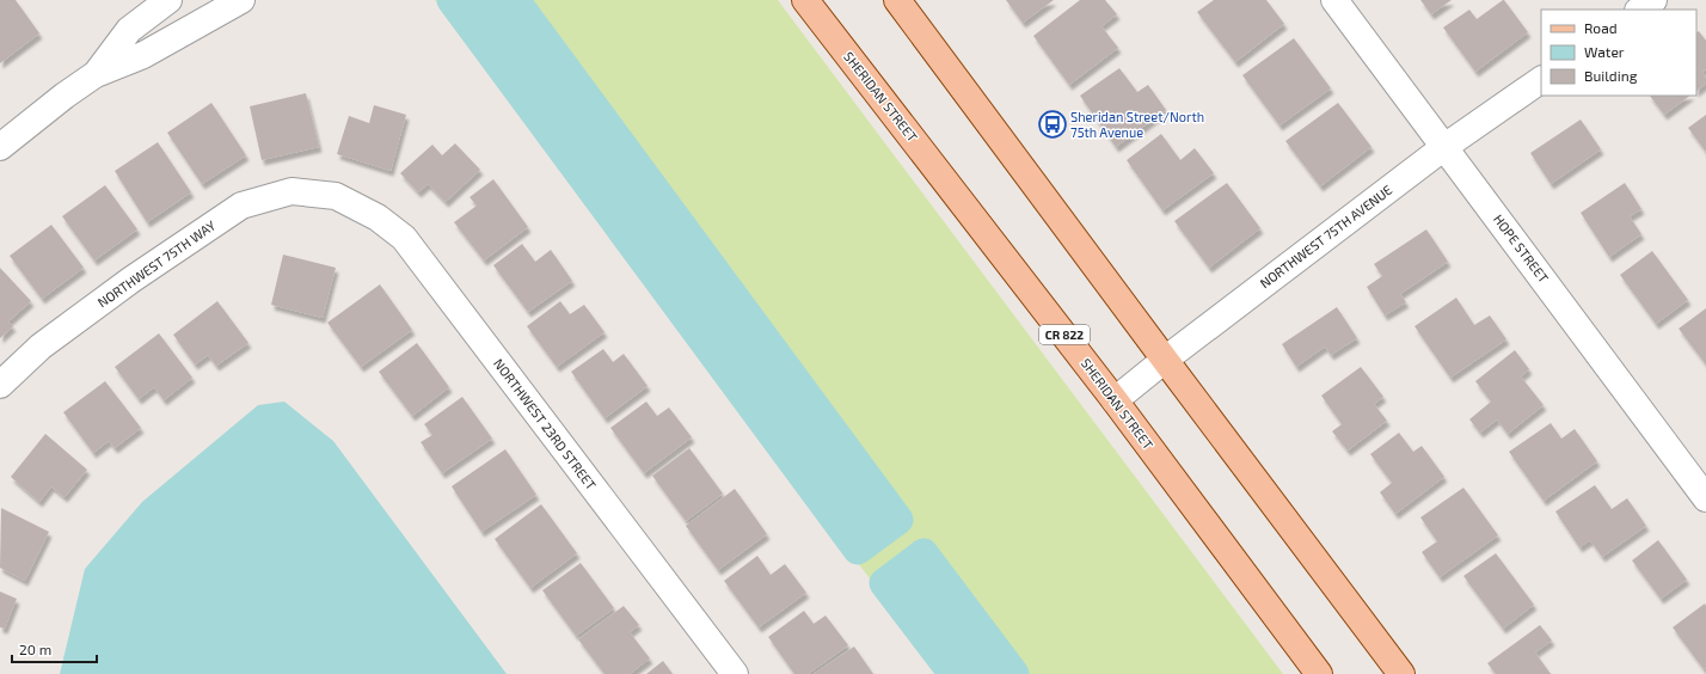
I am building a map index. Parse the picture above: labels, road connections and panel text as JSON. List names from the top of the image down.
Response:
{
  "streets": {
    "main road": ["SHERIDAN STREET", "CR 822"],
    "street": [
      "NORTHWEST 75TH AVENUE",
      "HOPE STREET",
      "NORTHWEST 75TH WAY",
      "NORTHWEST 23RD STREET"
    ]
  },
  "crossings": [
    ["SHERIDAN STREET", "NORTHWEST 75TH AVENUE"],
    ["NORTHWEST 75TH AVENUE", "HOPE STREET"],
    ["NORTHWEST 75TH WAY", "NORTHWEST 23RD STREET"]
  ],
  "places": {
    "bus stop": ["Sheridan Street/North 75th Avenue"]
  },
  "legend": ["Road", "Water", "Building"],
  "scale_bar": "20 m"
}
